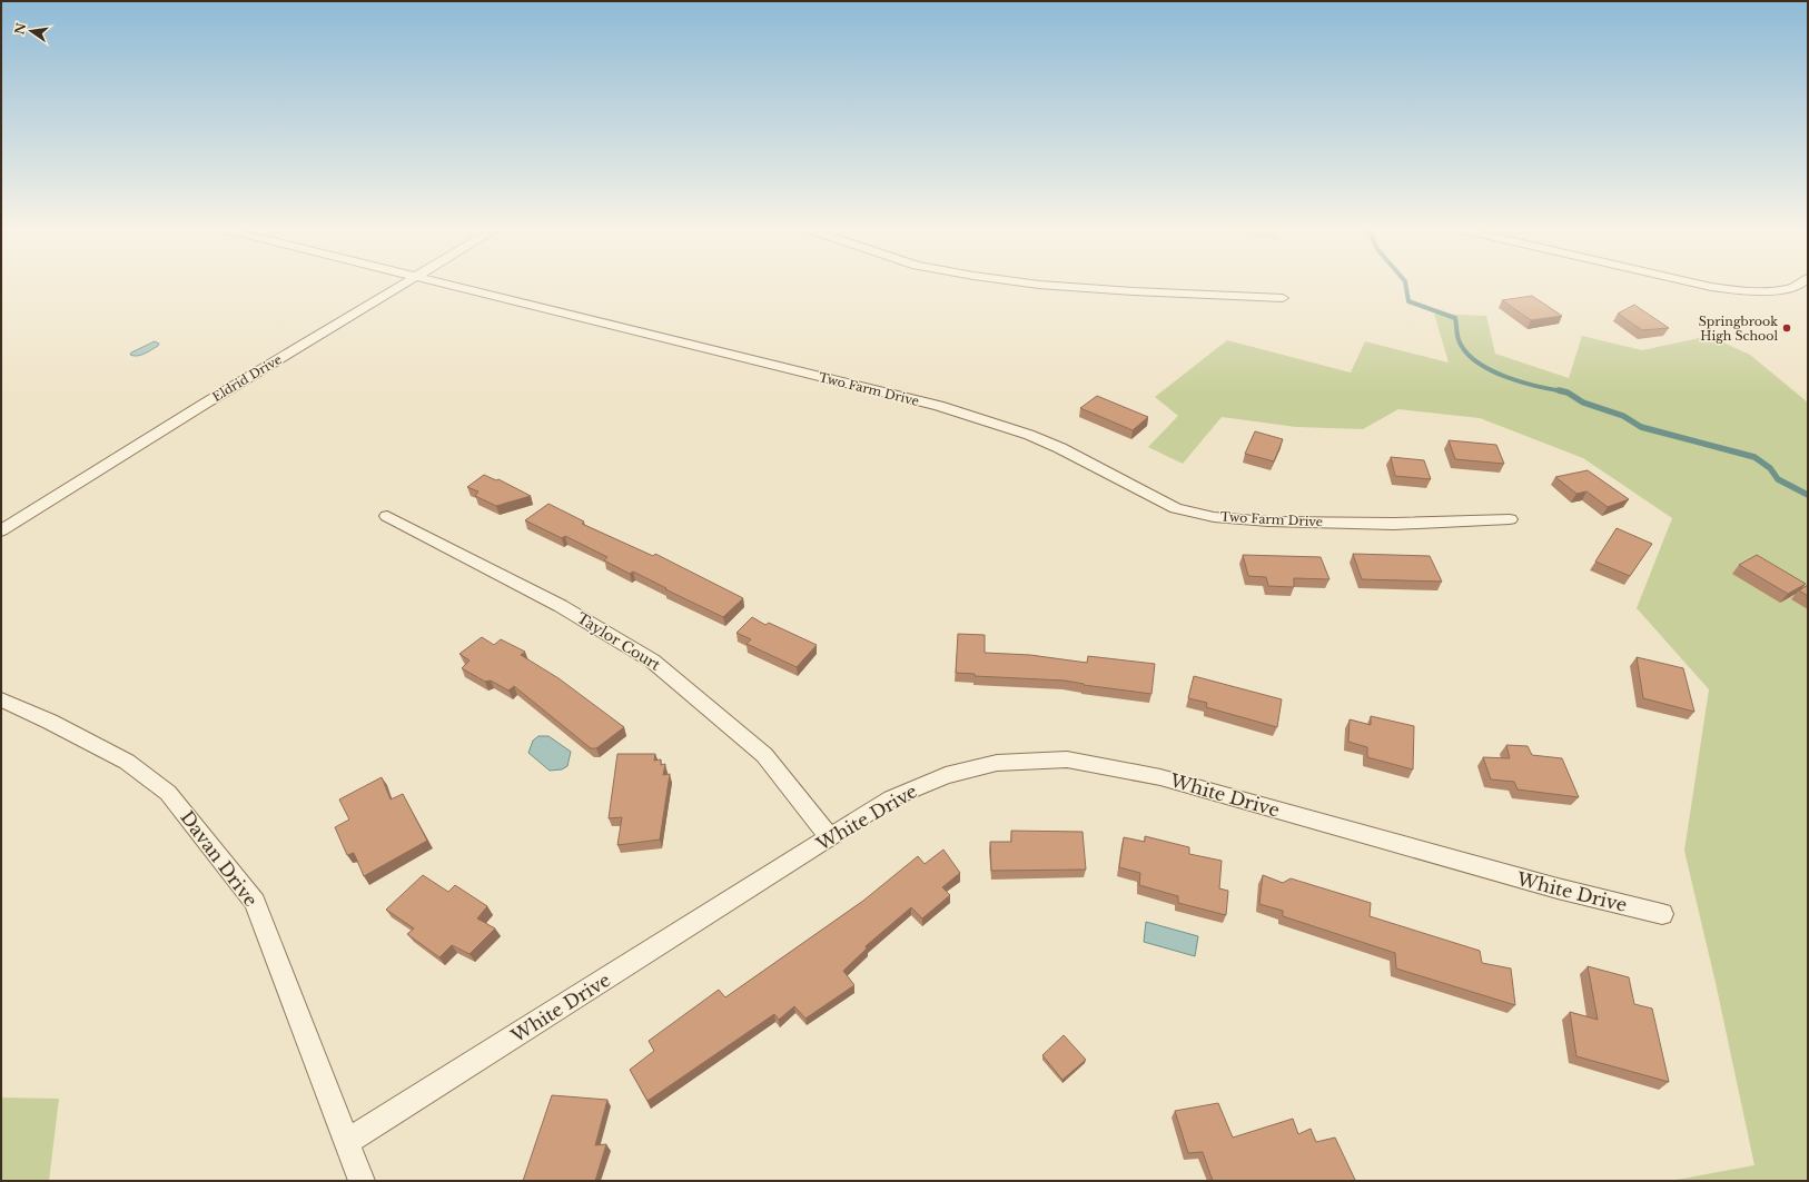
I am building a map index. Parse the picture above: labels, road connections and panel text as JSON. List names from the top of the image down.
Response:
{
  "streets": {
    "street": [
      "Eldrid Drive",
      "Two Farm Drive",
      "Taylor Court",
      "White Drive",
      "Davan Drive"
    ]
  },
  "crossings": [
    ["Taylor Court", "White Drive"],
    ["White Drive", "Davan Drive"]
  ],
  "places": ["Springbrook High School"],
  "north": "left"
}
